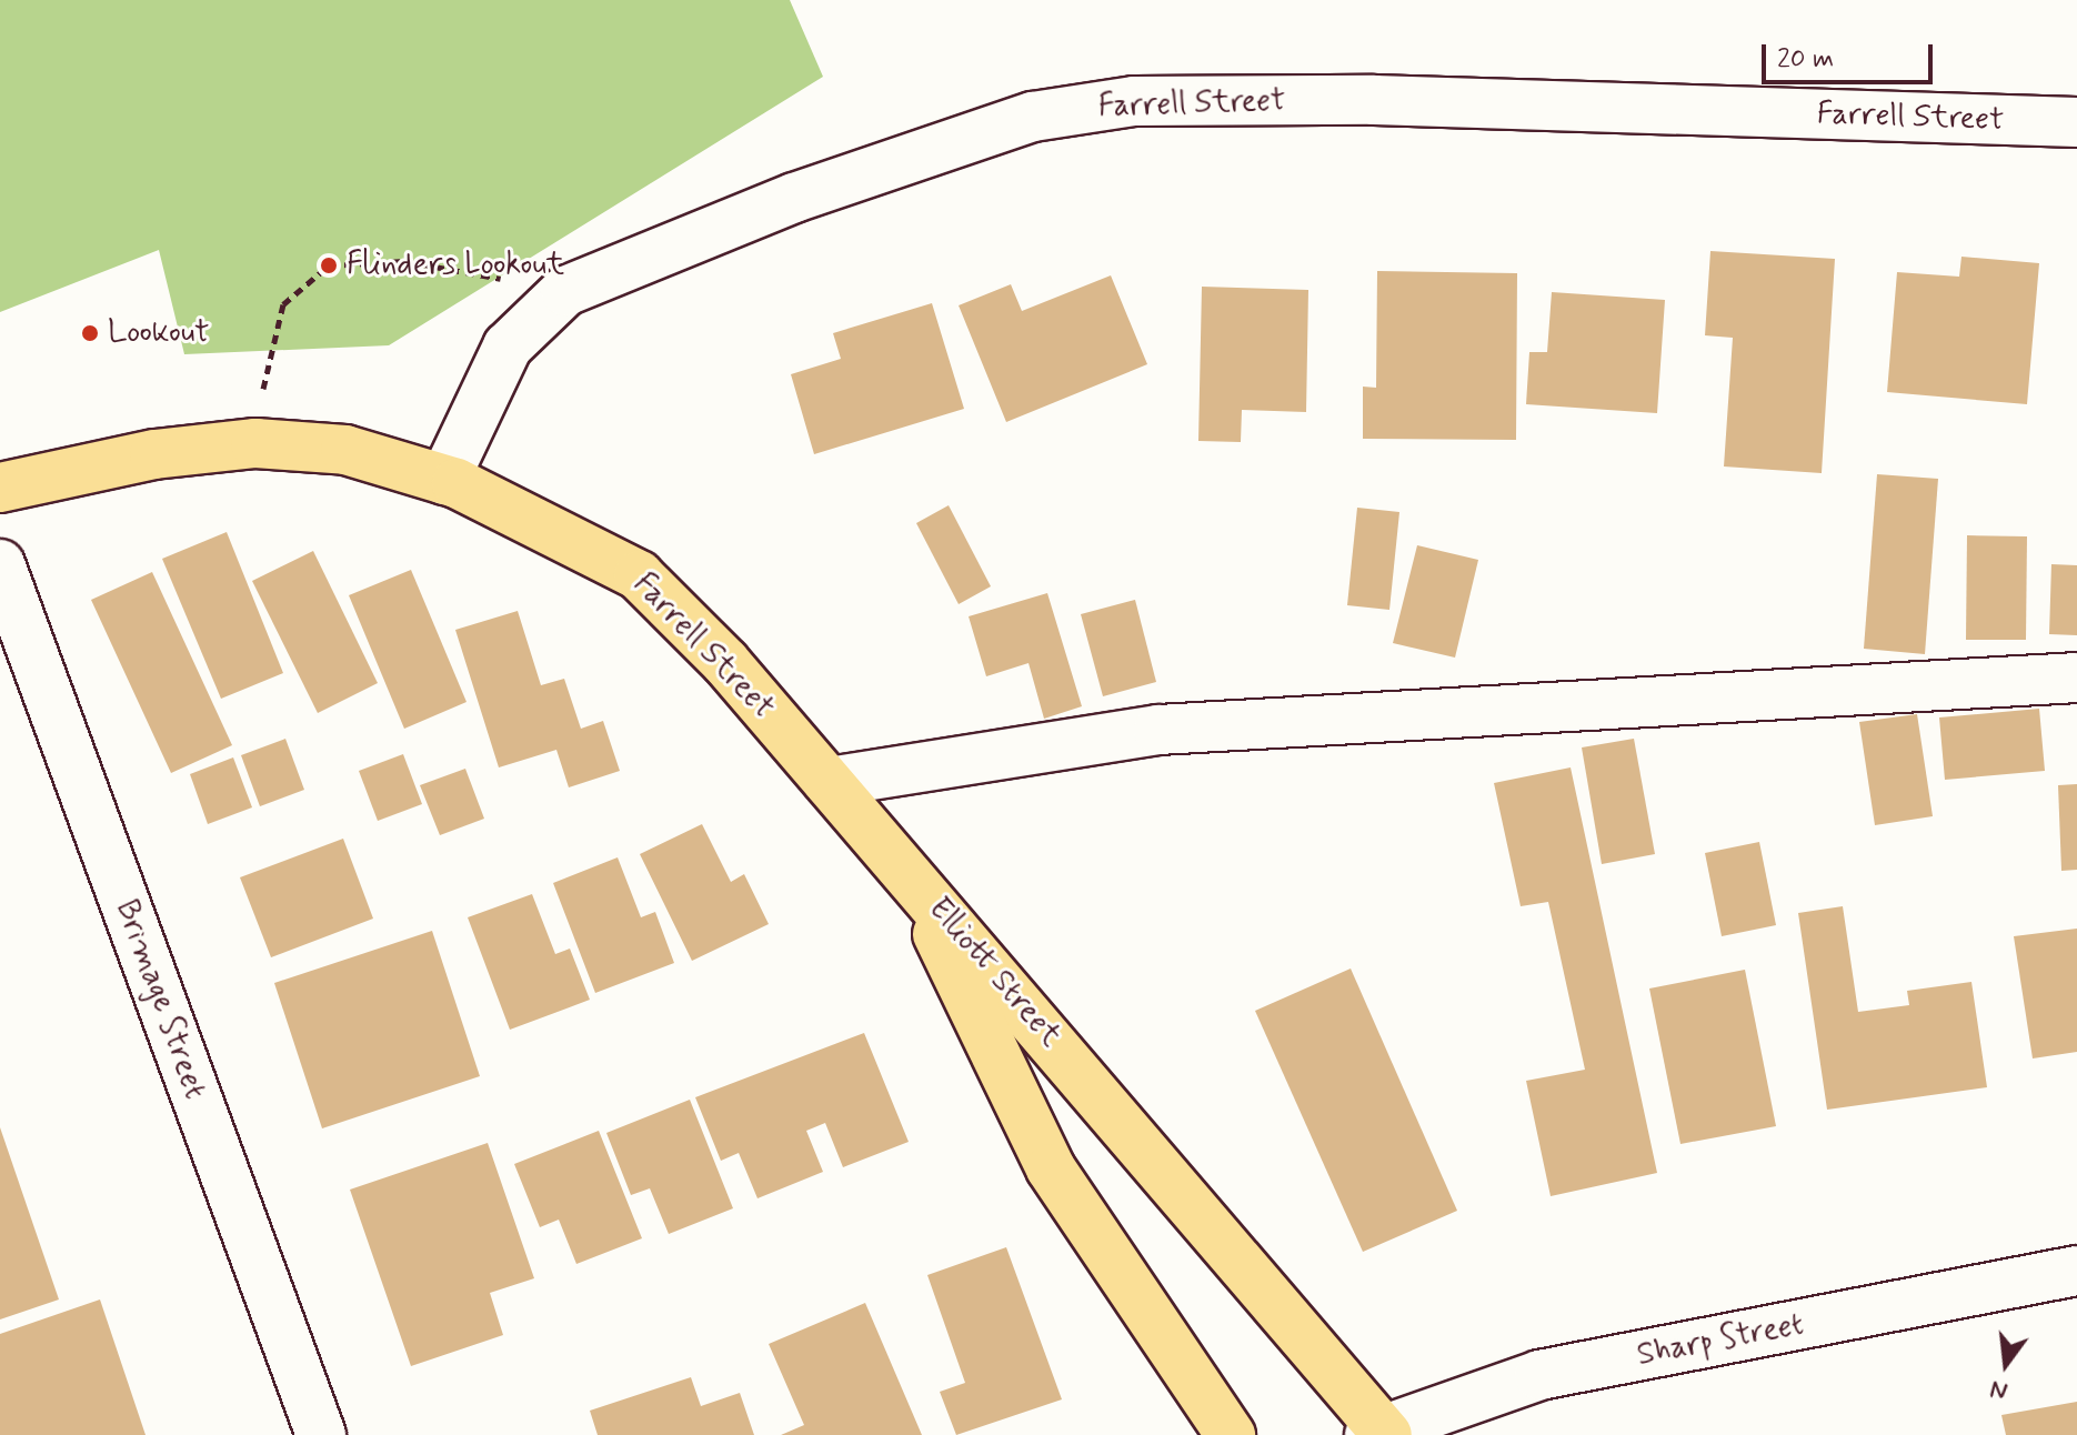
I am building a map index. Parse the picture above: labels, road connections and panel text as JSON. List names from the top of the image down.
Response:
{
  "streets": {
    "main road": ["Farrell Street", "Elliott Street"],
    "street": ["Brimage Street", "Sharp Street"]
  },
  "crossings": [
    ["Farrell Street", "Elliott Street"],
    ["Elliott Street", "Sharp Street"]
  ],
  "places": ["Flinders Lookout", "Lookout"],
  "scale_bar": "20 m",
  "north": "bottom"
}
